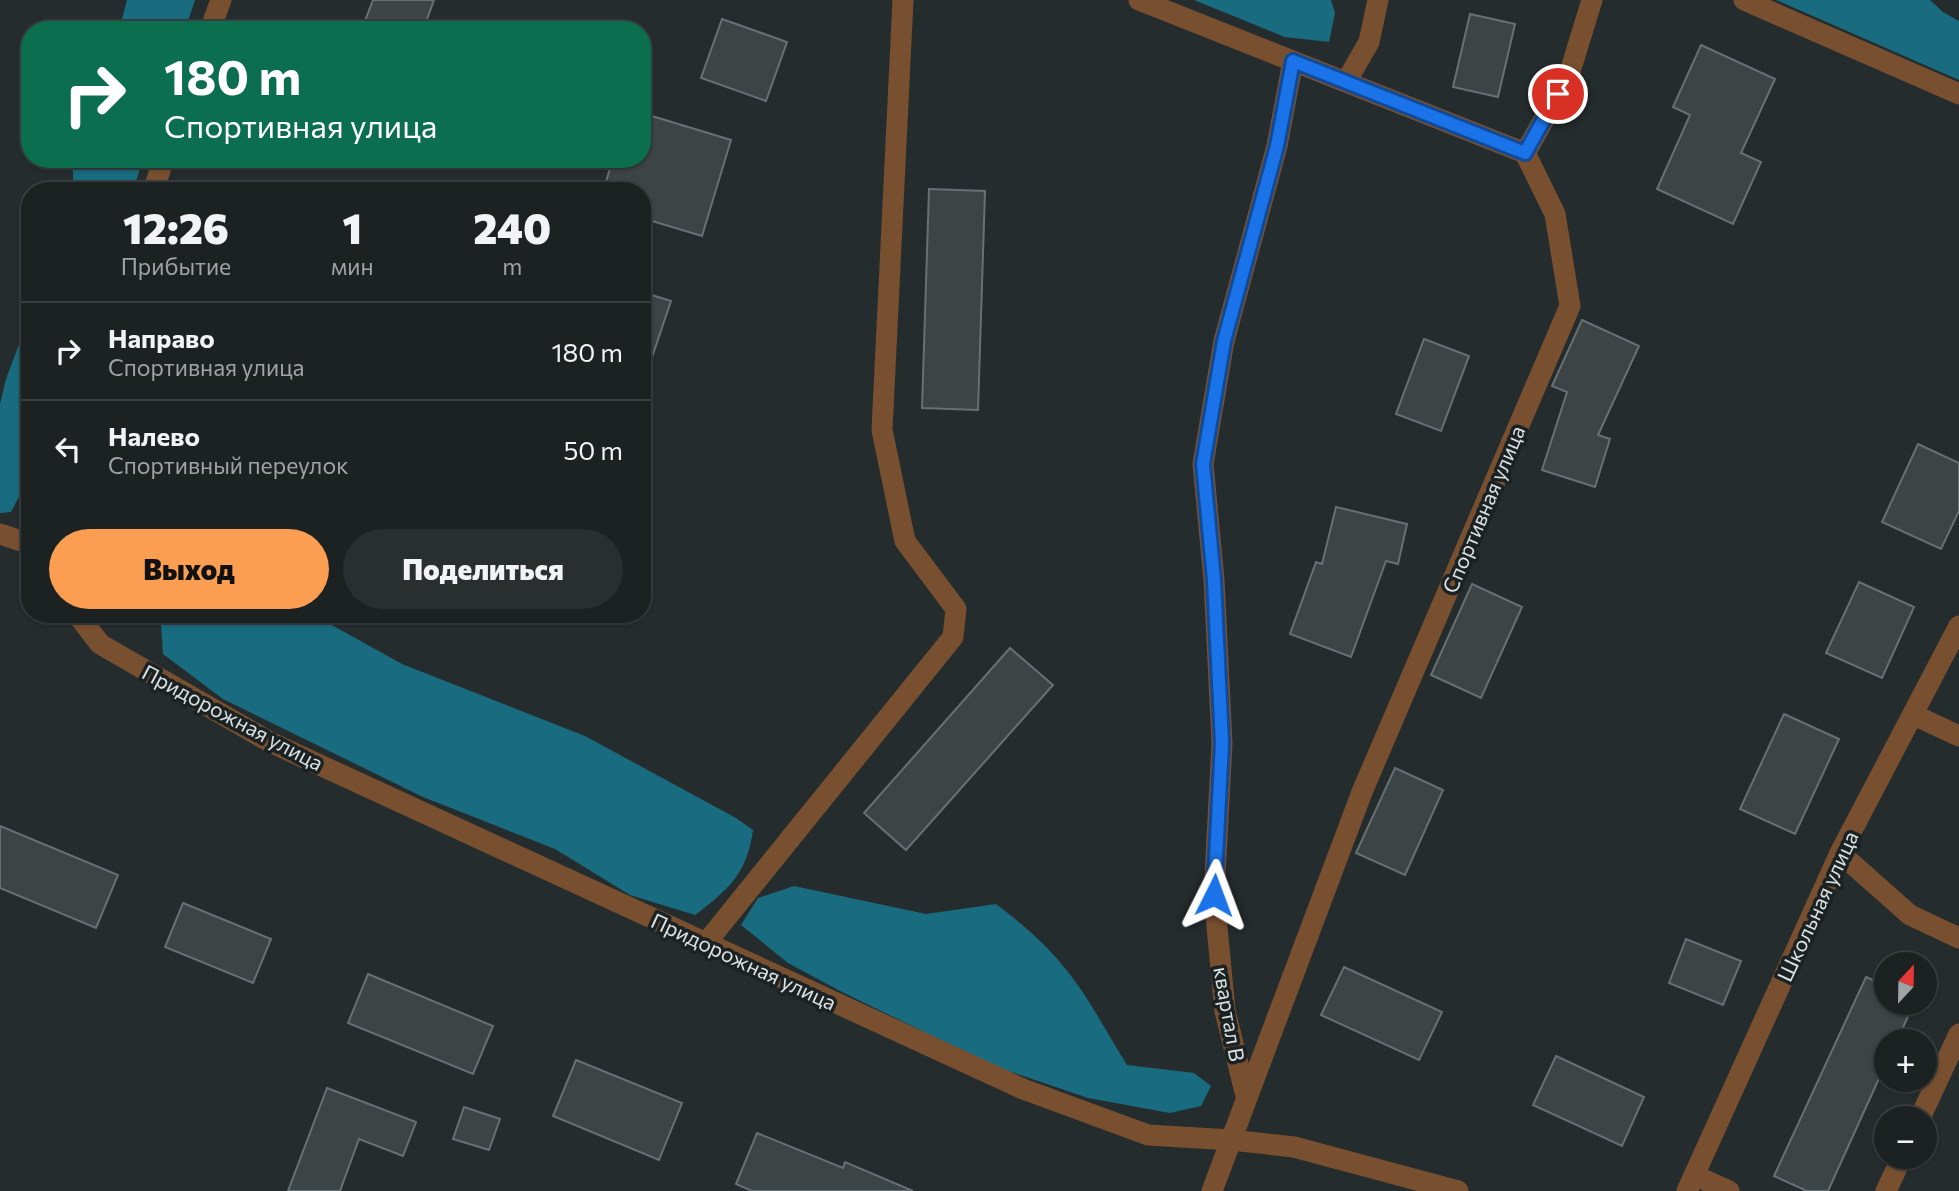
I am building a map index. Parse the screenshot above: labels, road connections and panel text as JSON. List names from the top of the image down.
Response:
{
  "streets": {
    "street": [
      "Спортивная улица",
      "Придорожная улица",
      "Школьная улица",
      "квартал В"
    ]
  },
  "crossings": [
    ["Спортивная улица", "Придорожная улица"],
    ["Спортивная улица", "квартал В"]
  ],
  "north": "top",
  "page": {
    "turn": ["180 m", "Спортивная улица"],
    "eta": [
      "12:26",
      "Прибытие",
      "1",
      "мин",
      "240",
      "m"
    ],
    "list": [
      {
        "name": "Направо",
        "note": "Спортивная улица",
        "value": "180 m"
      },
      {
        "name": "Налево",
        "note": "Спортивный переулок",
        "value": "50 m"
      }
    ],
    "buttons": ["Выход", "Поделиться"],
    "map_buttons": ["+", "−"]
  }
}
